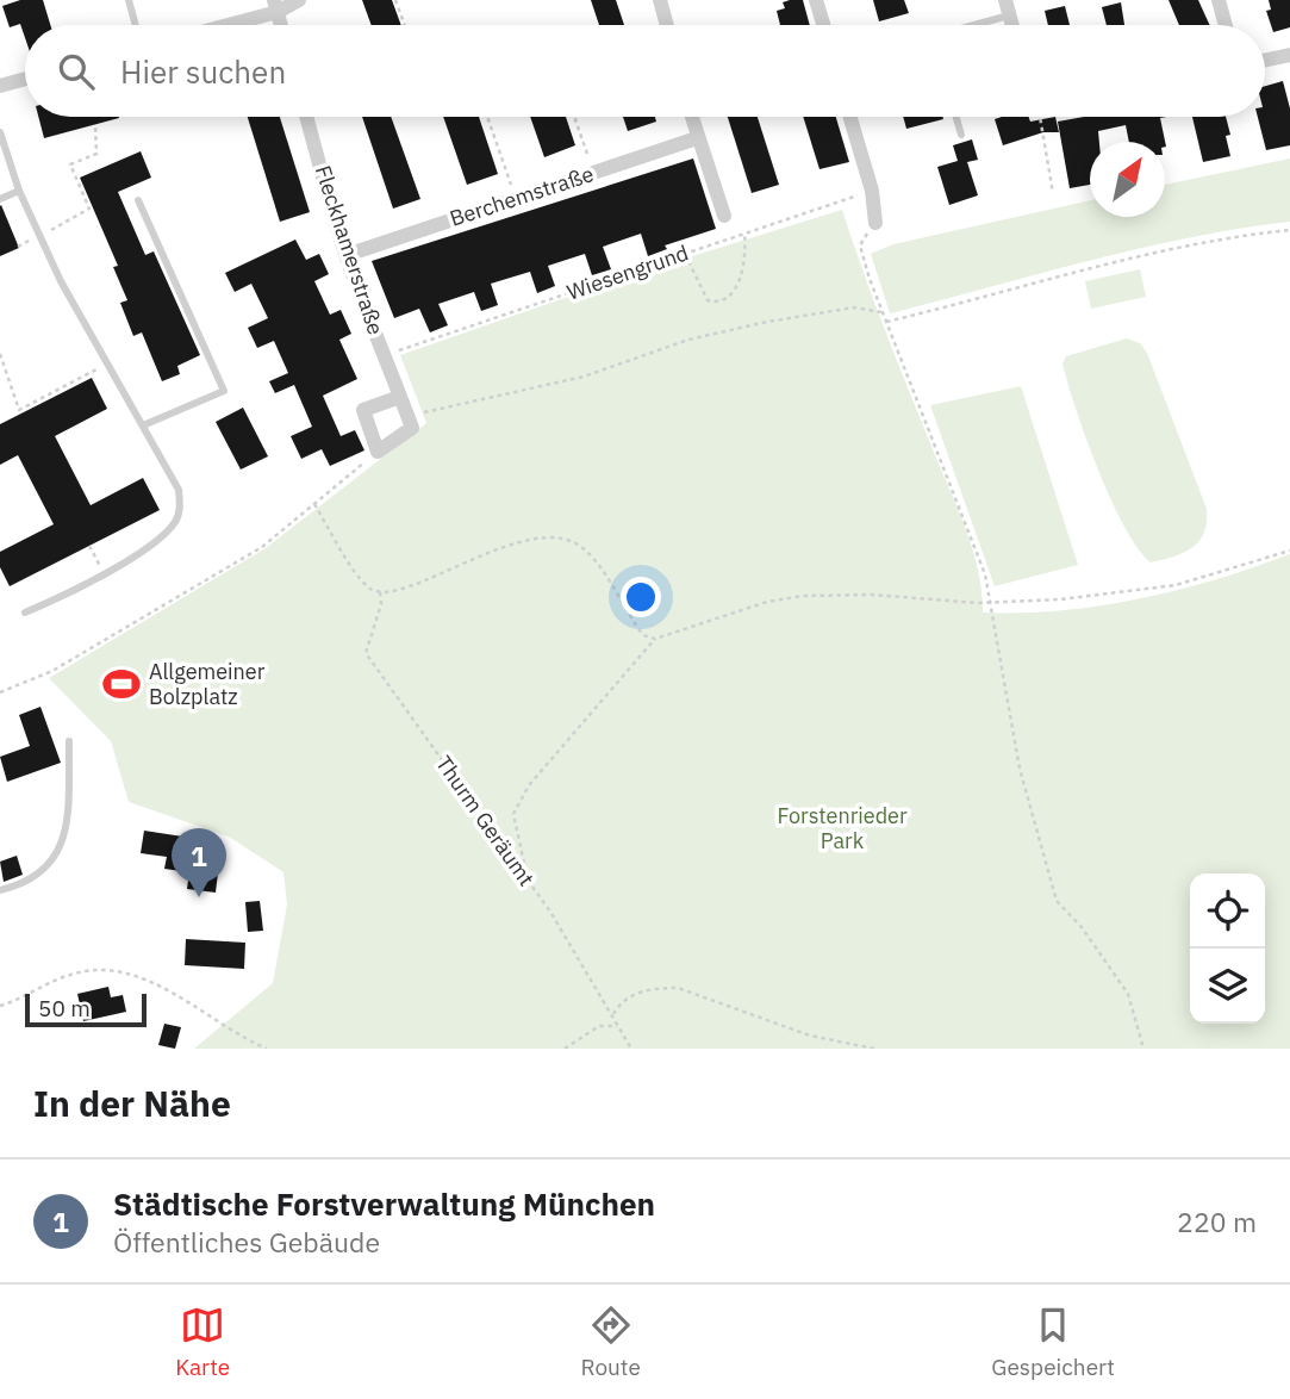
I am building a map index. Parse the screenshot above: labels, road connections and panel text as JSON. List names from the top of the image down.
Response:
{
  "streets": {
    "street": ["Berchemstraße", "Fleckhamerstraße"],
    "path": ["Wiesengrund", "Thurm Geräumt"]
  },
  "crossings": [
    ["Berchemstraße", "Fleckhamerstraße"],
    ["Fleckhamerstraße", "Wiesengrund"]
  ],
  "parks": ["Forstenrieder Park"],
  "places": {
    "sports": ["Allgemeiner Bolzplatz"]
  },
  "scale_bar": "50 m",
  "north": "top right",
  "page": {
    "search": "Hier suchen",
    "pins": "1",
    "scale": "50 m",
    "heading": "In der Nähe",
    "list": [
      {
        "mark": "1",
        "name": "Städtische Forstverwaltung München",
        "note": "Öffentliches Gebäude",
        "value": "220 m"
      }
    ],
    "nav": ["Karte", "Route", "Gespeichert"]
  }
}
